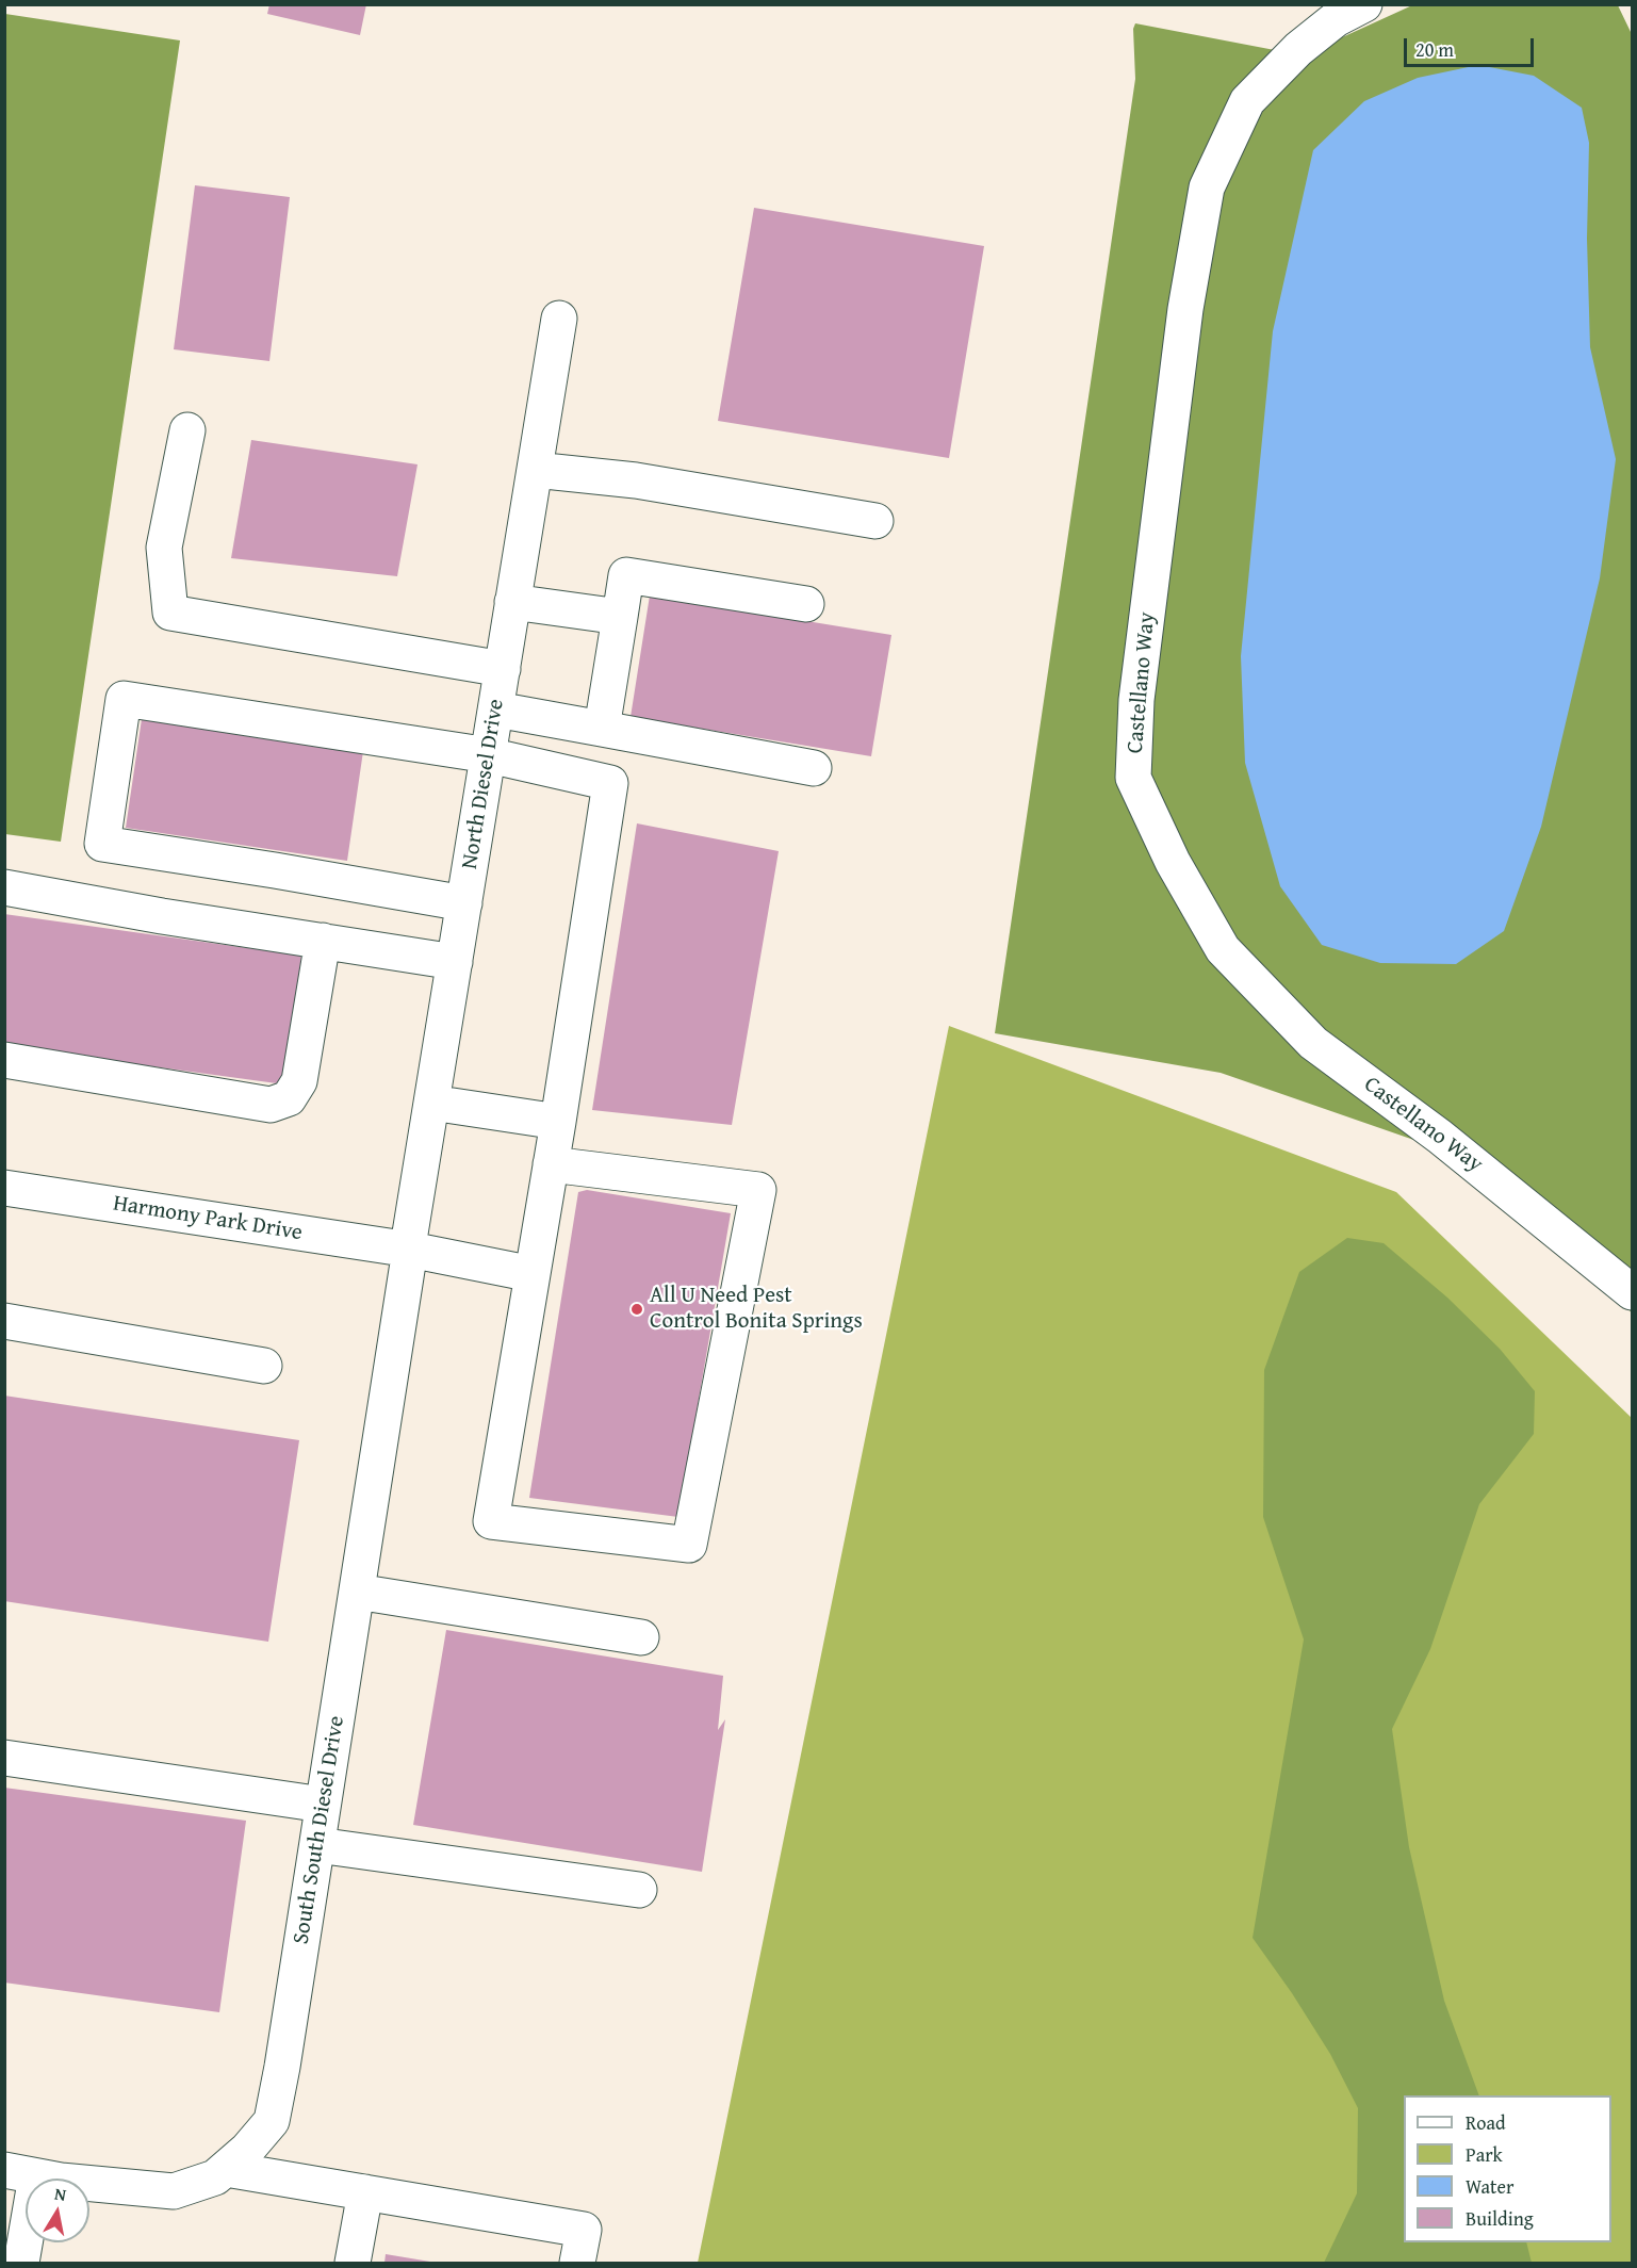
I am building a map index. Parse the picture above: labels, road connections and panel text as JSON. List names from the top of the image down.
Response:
{
  "streets": {
    "street": [
      "Castellano Way",
      "North Diesel Drive",
      "Harmony Park Drive",
      "South South Diesel Drive"
    ]
  },
  "crossings": [
    ["North Diesel Drive", "Harmony Park Drive"],
    ["North Diesel Drive", "South South Diesel Drive"],
    ["Harmony Park Drive", "South South Diesel Drive"]
  ],
  "places": ["All U Need Pest Control Bonita Springs"],
  "legend": [
    "Road",
    "Park",
    "Water",
    "Building"
  ],
  "scale_bar": "20 m",
  "north": "top"
}
